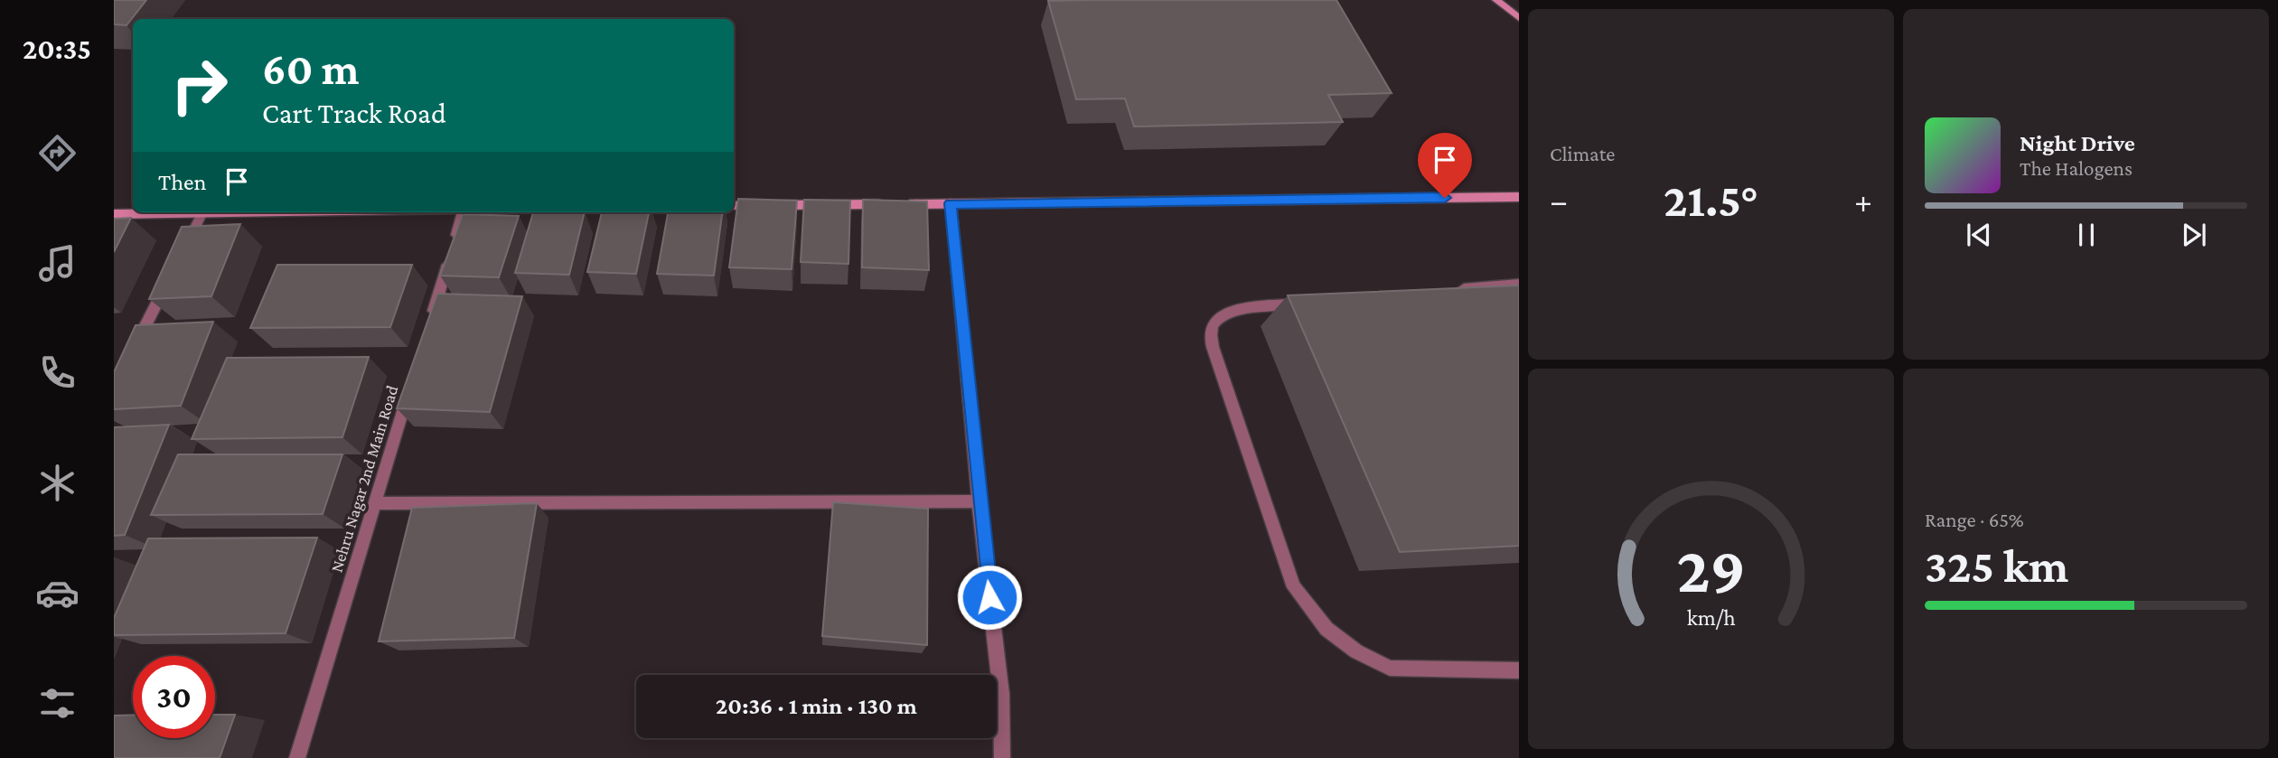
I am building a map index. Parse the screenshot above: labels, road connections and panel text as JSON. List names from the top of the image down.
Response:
{
  "streets": {
    "street": ["Nehru Nagar 2nd Main Road"]
  },
  "page": {
    "tabs": "20:35",
    "tile": [
      "Climate",
      ["Range · 65%", "325 km"]
    ],
    "turn": ["60 m", "Cart Track Road"],
    "song": ["Night Drive", "The Halogens"],
    "then": "Then",
    "heat": ["−", "21.5°", "+"],
    "limit": "30",
    "trip": "20:36 · 1 min · 130 m",
    "gauge": ["29", "km/h"]
  }
}
